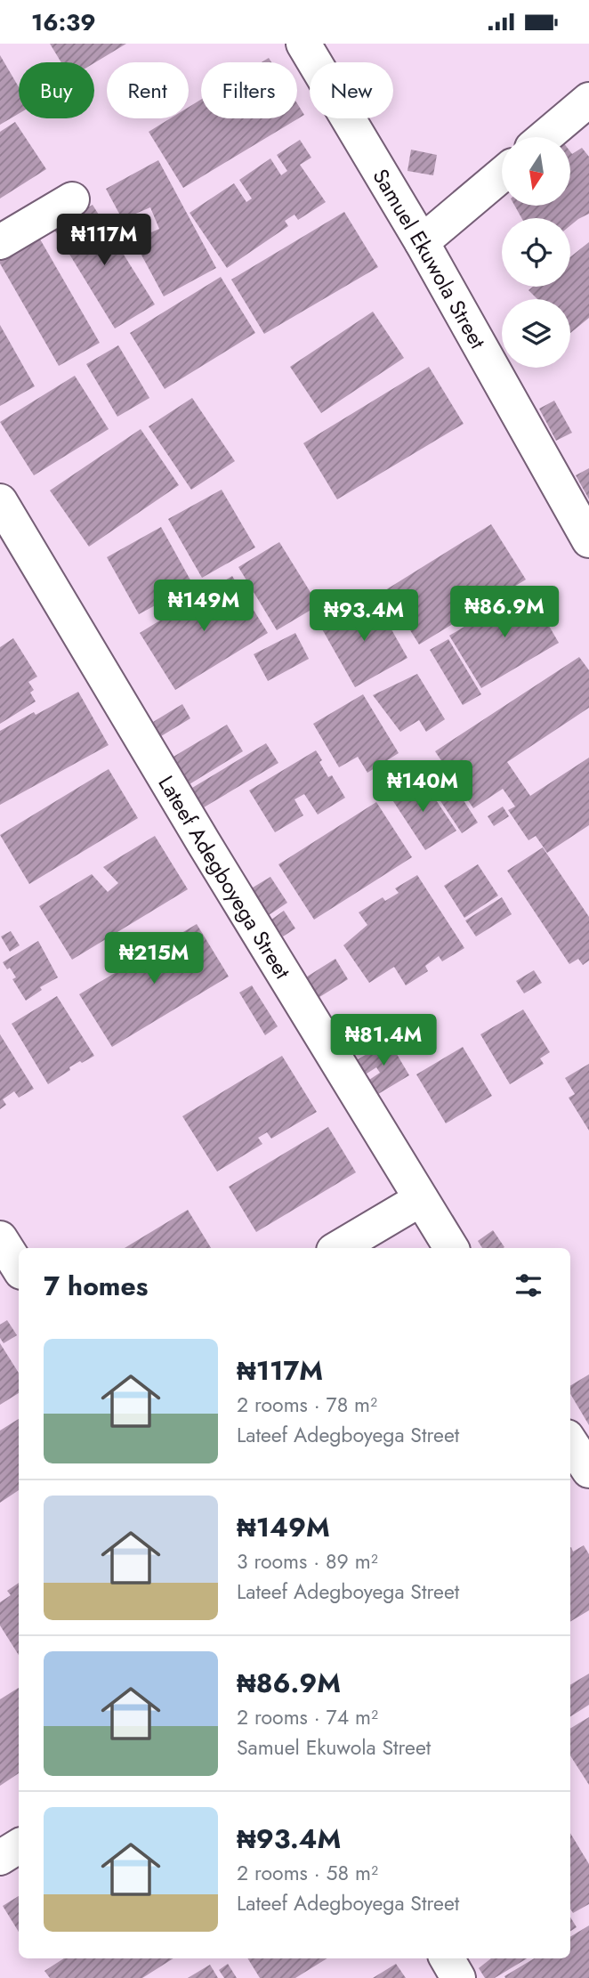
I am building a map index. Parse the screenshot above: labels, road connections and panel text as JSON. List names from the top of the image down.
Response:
{
  "streets": {
    "street": ["Samuel Ekuwola Street", "Lateef Adegboyega Street"]
  },
  "north": "bottom",
  "page": {
    "status": "16:39",
    "chip": [
      "Buy",
      "Rent",
      "Filters",
      "New"
    ],
    "price": [
      "₦117M",
      "₦149M",
      "₦86.9M",
      "₦93.4M",
      "₦140M",
      "₦215M",
      "₦81.4M"
    ],
    "heading": "7 homes",
    "list": [
      {
        "name": "₦117M",
        "note": "2 rooms · 78 m² · Lateef Adegboyega Street"
      },
      {
        "name": "₦149M",
        "note": "3 rooms · 89 m² · Lateef Adegboyega Street"
      },
      {
        "name": "₦86.9M",
        "note": "2 rooms · 74 m² · Samuel Ekuwola Street"
      },
      {
        "name": "₦93.4M",
        "note": "2 rooms · 58 m² · Lateef Adegboyega Street"
      }
    ]
  }
}
